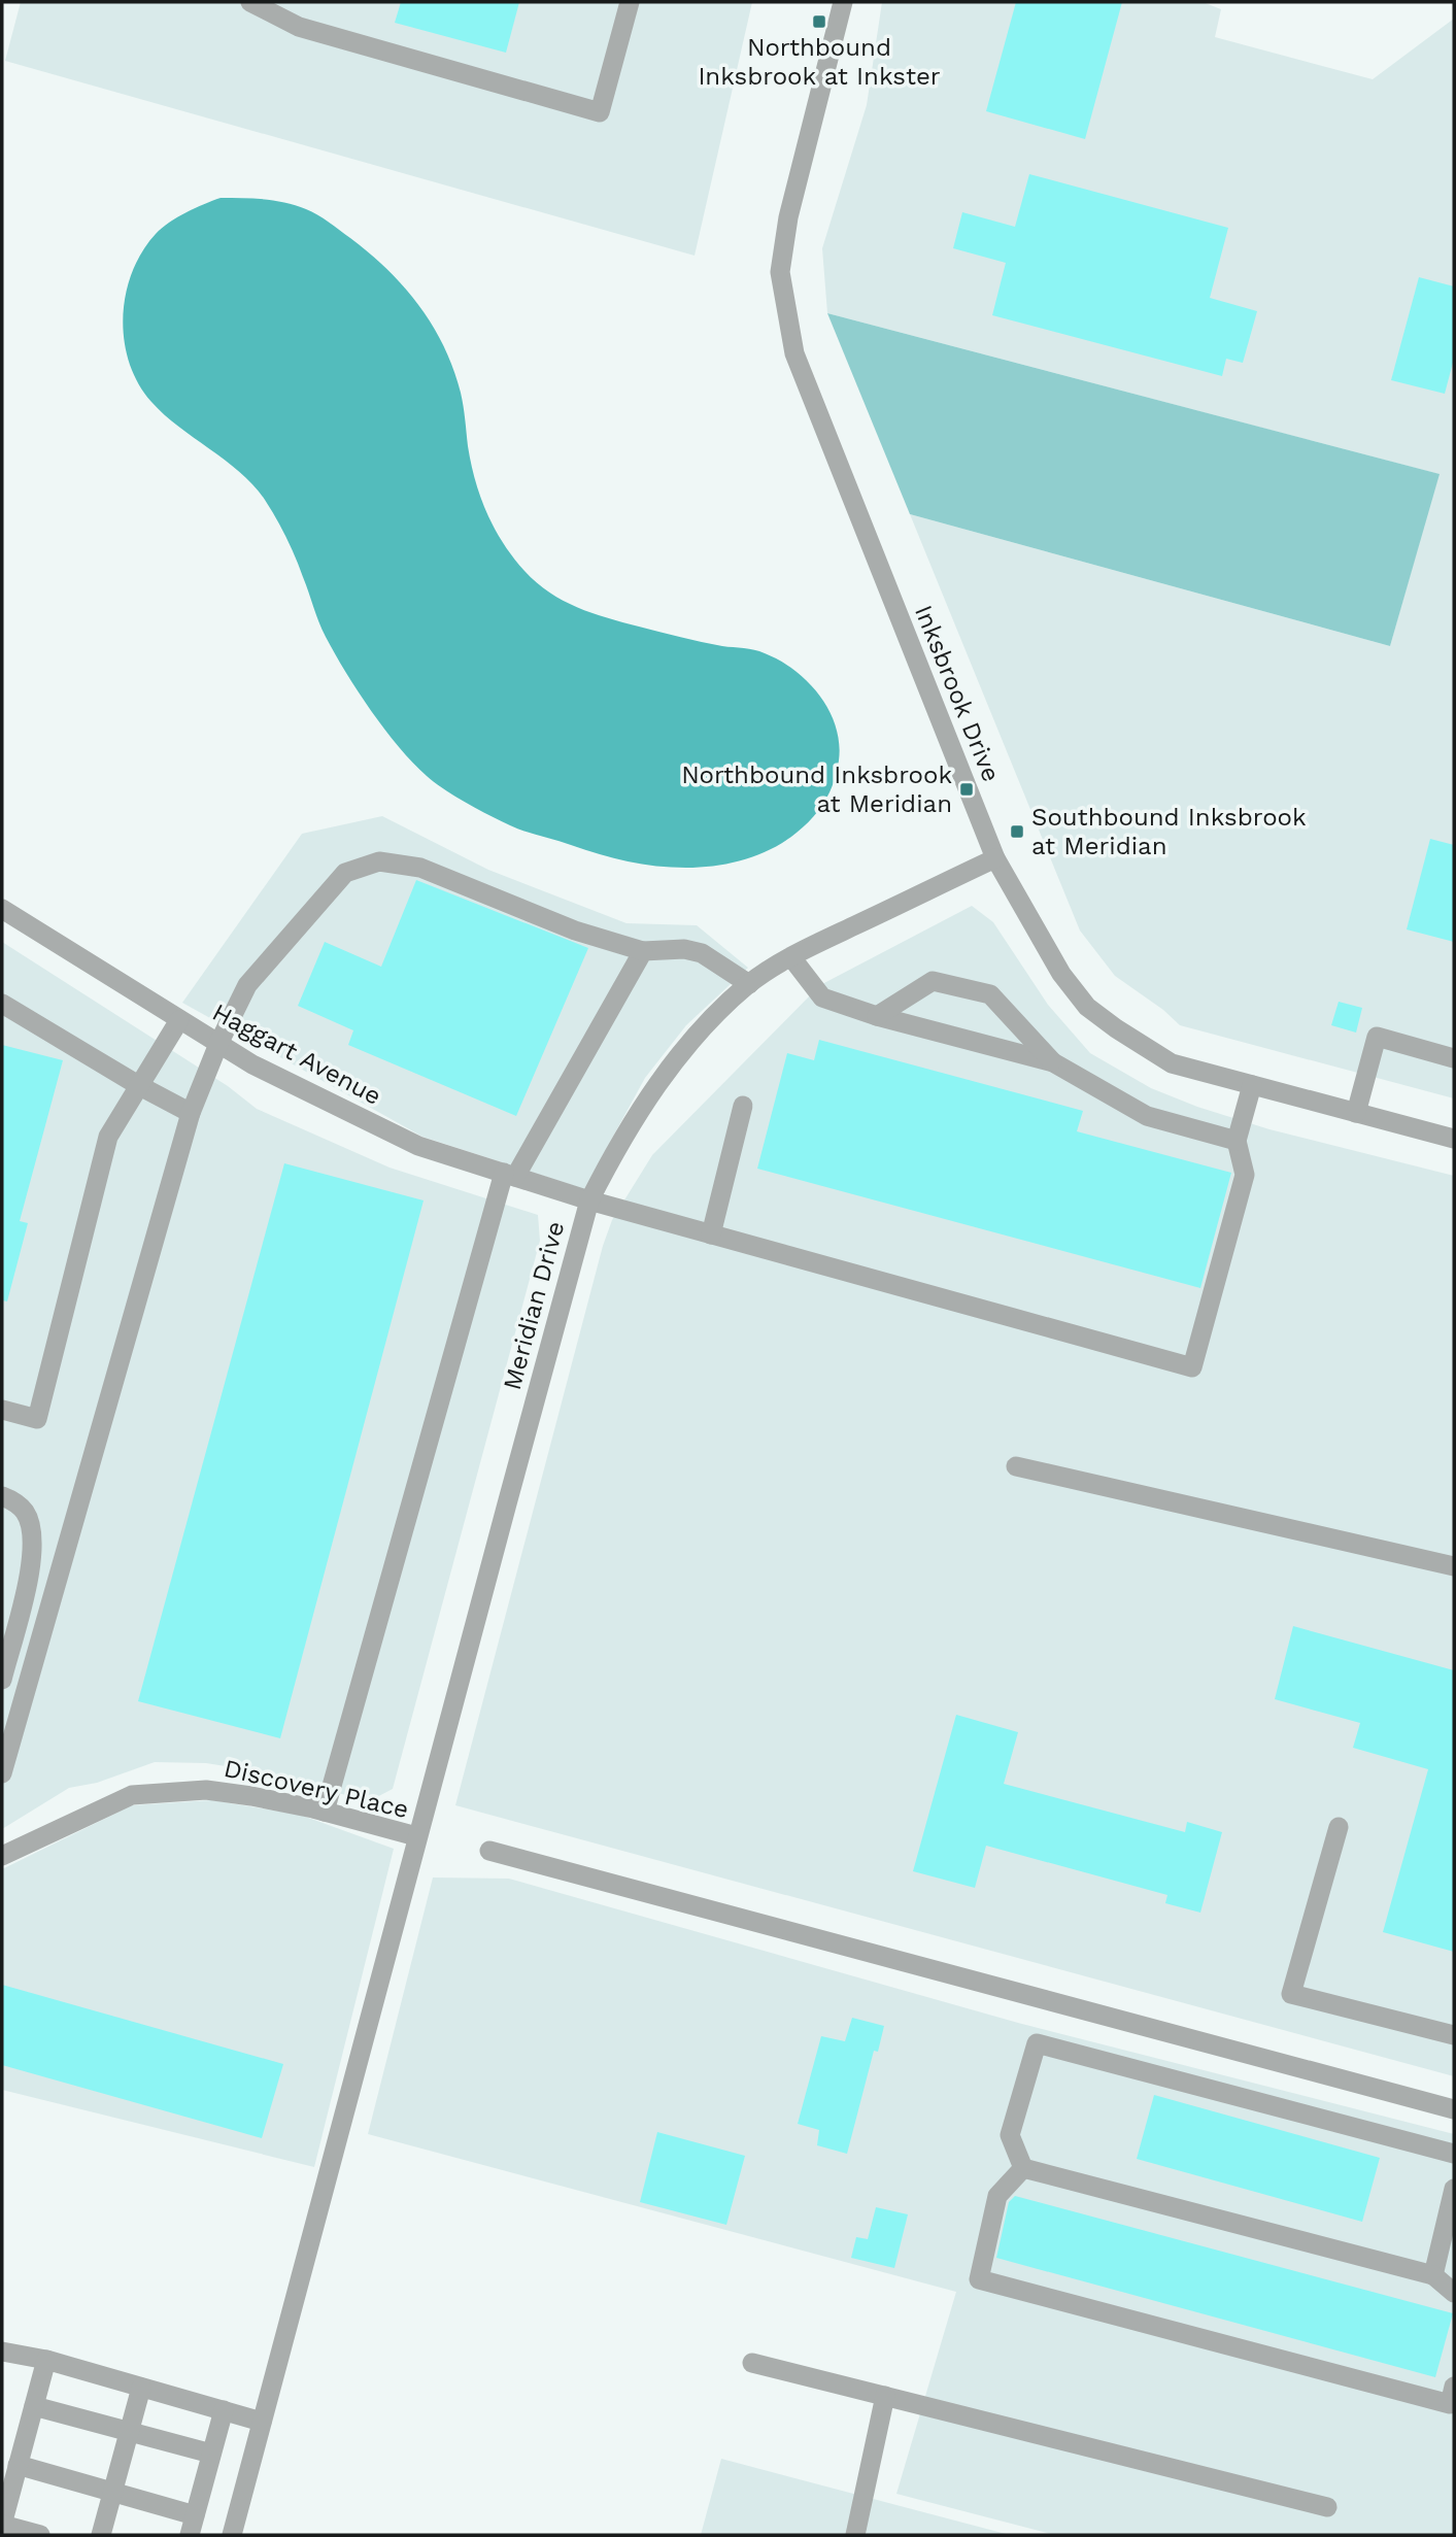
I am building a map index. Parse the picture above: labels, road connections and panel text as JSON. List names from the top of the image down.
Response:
{
  "streets": {
    "street": [
      "Inksbrook Drive",
      "Haggart Avenue",
      "Meridian Drive",
      "Discovery Place"
    ]
  },
  "crossings": [
    ["Inksbrook Drive", "Meridian Drive"],
    ["Haggart Avenue", "Meridian Drive"],
    ["Meridian Drive", "Discovery Place"]
  ],
  "places": {
    "transit": ["Northbound Inksbrook at Inkster", "Northbound Inksbrook at Meridian", "Southbound Inksbrook at Meridian"]
  }
}
